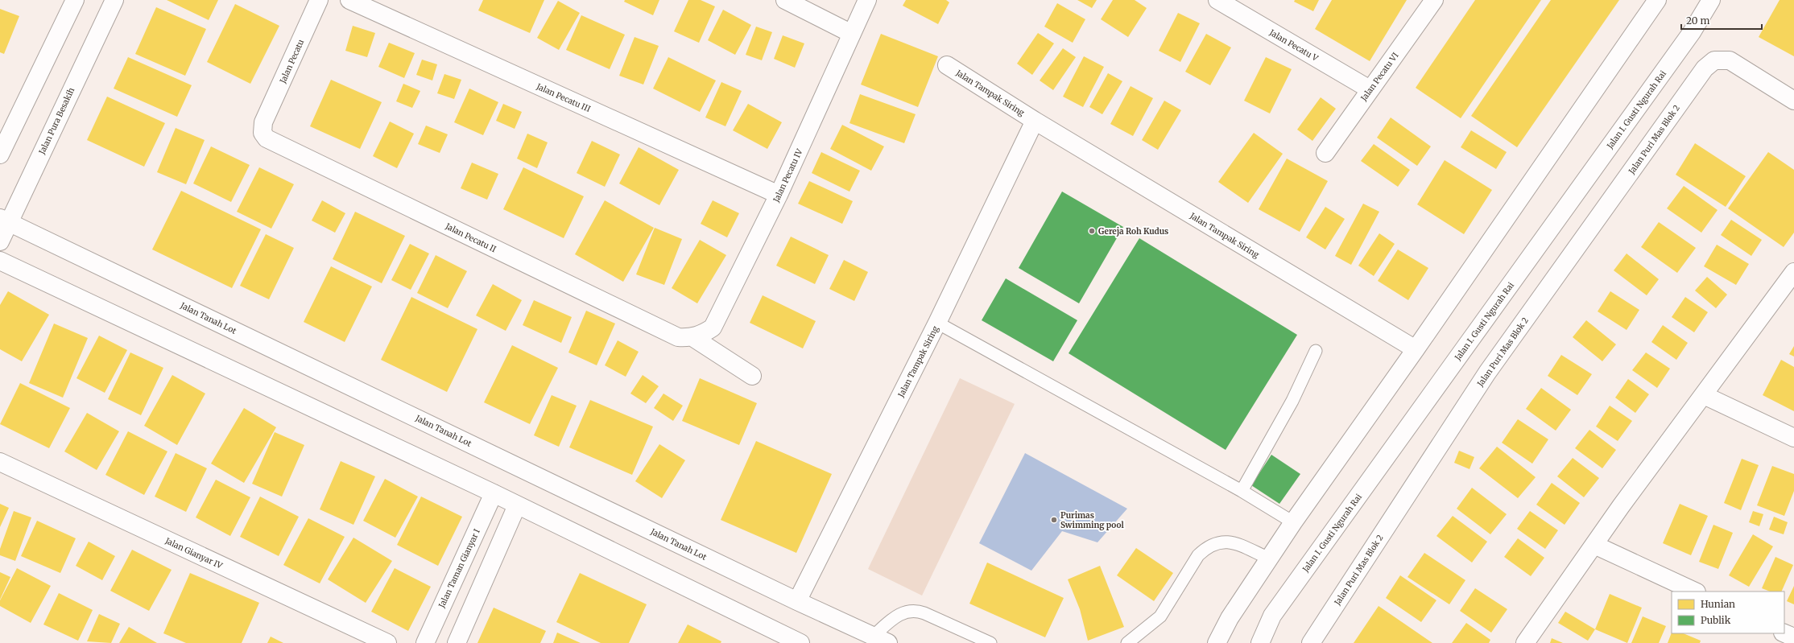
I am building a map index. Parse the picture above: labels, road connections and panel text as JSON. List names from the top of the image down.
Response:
{
  "streets": {
    "street": [
      "Jalan Pecatu V",
      "Jalan Pecatu",
      "Jalan Pecatu VI",
      "Jalan Tampak Siring",
      "Jalan Pecatu III",
      "Jalan I. Gusti Ngurah Rai",
      "Jalan Pura Besakih",
      "Jalan Puri Mas Blok 2",
      "Jalan Pecatu IV",
      "Jalan Pecatu II",
      "Jalan Tanah Lot",
      "Jalan Gianyar IV",
      "Jalan Taman Gianyar I"
    ]
  },
  "crossings": [
    ["Jalan Pecatu V", "Jalan Pecatu VI"],
    ["Jalan Pecatu", "Jalan Pecatu II"],
    ["Jalan Tampak Siring", "Jalan Tanah Lot"],
    ["Jalan Pecatu III", "Jalan Pecatu IV"],
    ["Jalan Pura Besakih", "Jalan Tanah Lot"],
    ["Jalan Pecatu IV", "Jalan Pecatu II"]
  ],
  "places": ["Gereja Roh Kudus", "Purimas Swimming pool"],
  "legend": ["Hunian", "Publik"],
  "scale_bar": "20 m"
}
